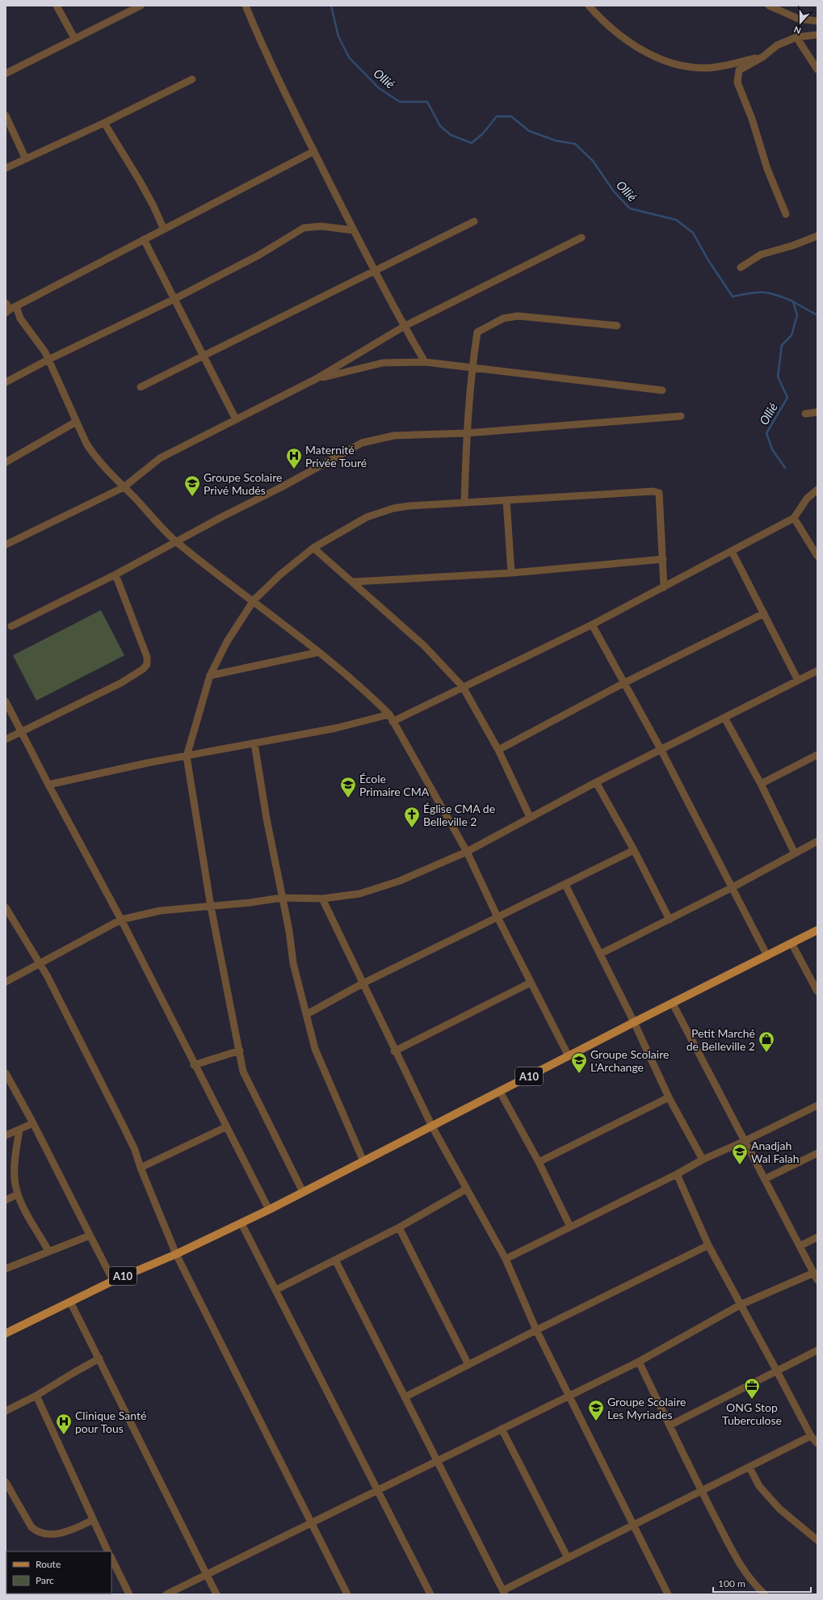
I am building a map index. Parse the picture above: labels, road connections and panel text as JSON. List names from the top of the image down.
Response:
{
  "streets": {
    "main road": ["A10"]
  },
  "water": ["Ollié"],
  "places": {
    "hospital": ["Maternité Privée Touré", "Clinique Santé pour Tous"],
    "school or university": [
      "Groupe Scolaire Privé Mudés",
      "École Primaire CMA",
      "Groupe Scolaire L'Archange",
      "Anadjah Wal Falah",
      "Groupe Scolaire Les Myriades"
    ],
    "church": ["Église CMA de Belleville 2"],
    "shop": ["Petit Marché de Belleville 2"],
    "office": ["ONG Stop Tuberculose"]
  },
  "legend": ["Route", "Parc"],
  "scale_bar": "100 m",
  "north": "bottom"
}
